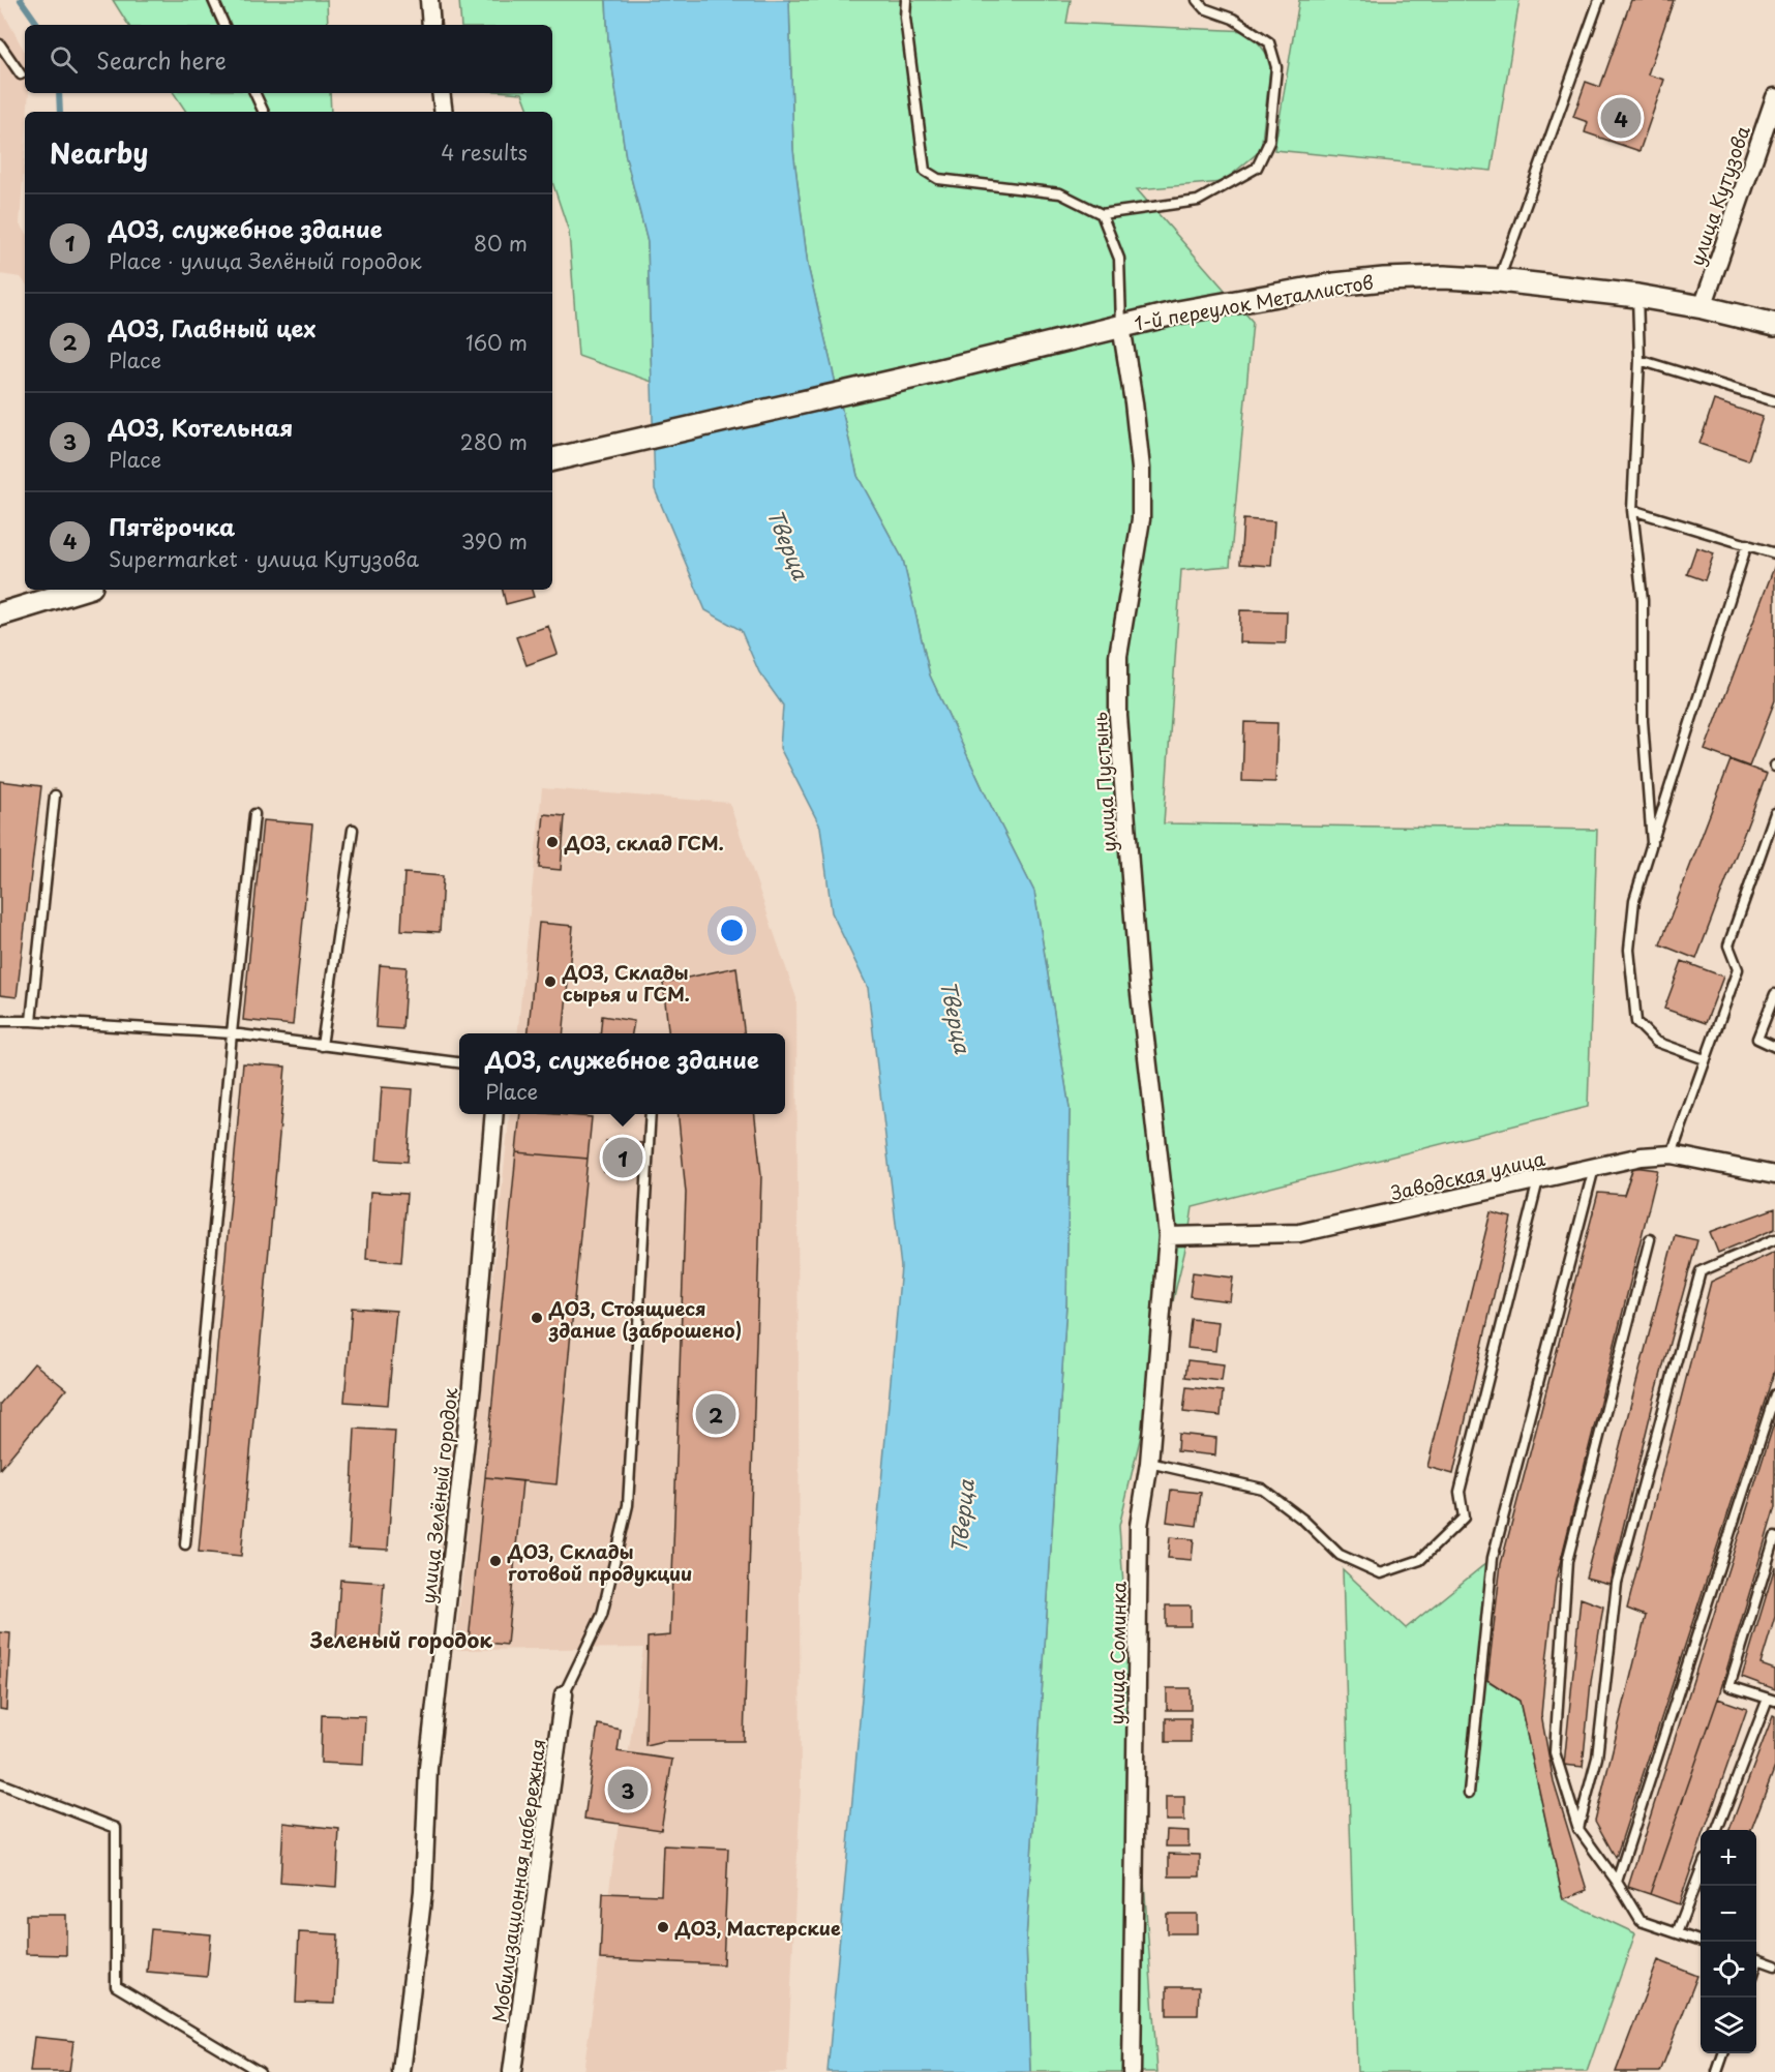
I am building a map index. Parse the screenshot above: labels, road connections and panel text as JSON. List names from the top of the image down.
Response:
{
  "streets": {
    "street": [
      "улица Кутузова",
      "1-й переулок Металлистов",
      "улица Пустынь",
      "Заводская улица",
      "улица Зелёный городок",
      "улица Соминка",
      "Мобилизационная набережная"
    ]
  },
  "crossings": [
    ["улица Кутузова", "1-й переулок Металлистов"],
    ["1-й переулок Металлистов", "улица Пустынь"],
    ["улица Пустынь", "Заводская улица"],
    ["улица Пустынь", "улица Соминка"],
    ["Заводская улица", "улица Соминка"]
  ],
  "districts": ["Зеленый городок"],
  "water": ["Тверца"],
  "places": [
    "ДОЗ, склад ГСМ.",
    "ДОЗ, Склады сырья и ГСМ.",
    "ДОЗ, Стоящиеся здание (заброшено)",
    "ДОЗ, Склады готовой продукции",
    "ДОЗ, Мастерские"
  ],
  "page": {
    "search": "Search here",
    "pins": [
      "4",
      "1",
      "2",
      "3"
    ],
    "heading": ["Nearby", "4 results"],
    "list": [
      {
        "mark": "1",
        "name": "ДОЗ, служебное здание",
        "note": "Place · улица Зелёный городок",
        "value": "80 m"
      },
      {
        "mark": "2",
        "name": "ДОЗ, Главный цех",
        "note": "Place",
        "value": "160 m"
      },
      {
        "mark": "3",
        "name": "ДОЗ, Котельная",
        "note": "Place",
        "value": "280 m"
      },
      {
        "mark": "4",
        "name": "Пятёрочка",
        "note": "Supermarket · улица Кутузова",
        "value": "390 m"
      }
    ],
    "popup": ["ДОЗ, служебное здание", "Place"],
    "map_buttons": ["+", "−"]
  }
}
